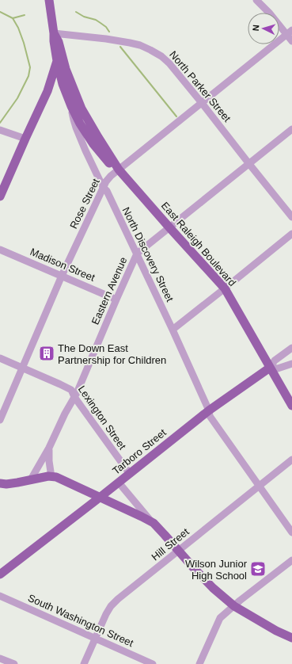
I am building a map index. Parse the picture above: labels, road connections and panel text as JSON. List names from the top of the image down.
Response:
{
  "streets": {
    "main road": ["East Raleigh Boulevard", "Tarboro Street"],
    "street": [
      "North Parker Street",
      "Rose Street",
      "North Discovery Street",
      "Madison Street",
      "Eastern Avenue",
      "Lexington Street",
      "Hill Street",
      "South Washington Street"
    ]
  },
  "crossings": [
    ["North Parker Street", "Rose Street"],
    ["North Parker Street", "East Raleigh Boulevard"],
    ["North Parker Street", "Eastern Avenue"],
    ["Rose Street", "East Raleigh Boulevard"],
    ["Rose Street", "North Discovery Street"],
    ["Rose Street", "Madison Street"],
    ["Rose Street", "Lexington Street"],
    ["East Raleigh Boulevard", "North Discovery Street"],
    ["East Raleigh Boulevard", "Eastern Avenue"],
    ["East Raleigh Boulevard", "Tarboro Street"],
    ["North Discovery Street", "Eastern Avenue"],
    ["North Discovery Street", "Tarboro Street"],
    ["North Discovery Street", "Hill Street"],
    ["Madison Street", "Eastern Avenue"],
    ["Eastern Avenue", "Lexington Street"],
    ["Lexington Street", "Tarboro Street"],
    ["Hill Street", "South Washington Street"]
  ],
  "places": {
    "building": ["The Down East Partnership for Children"],
    "school or university": ["Wilson Junior High School"]
  },
  "north": "left"
}
